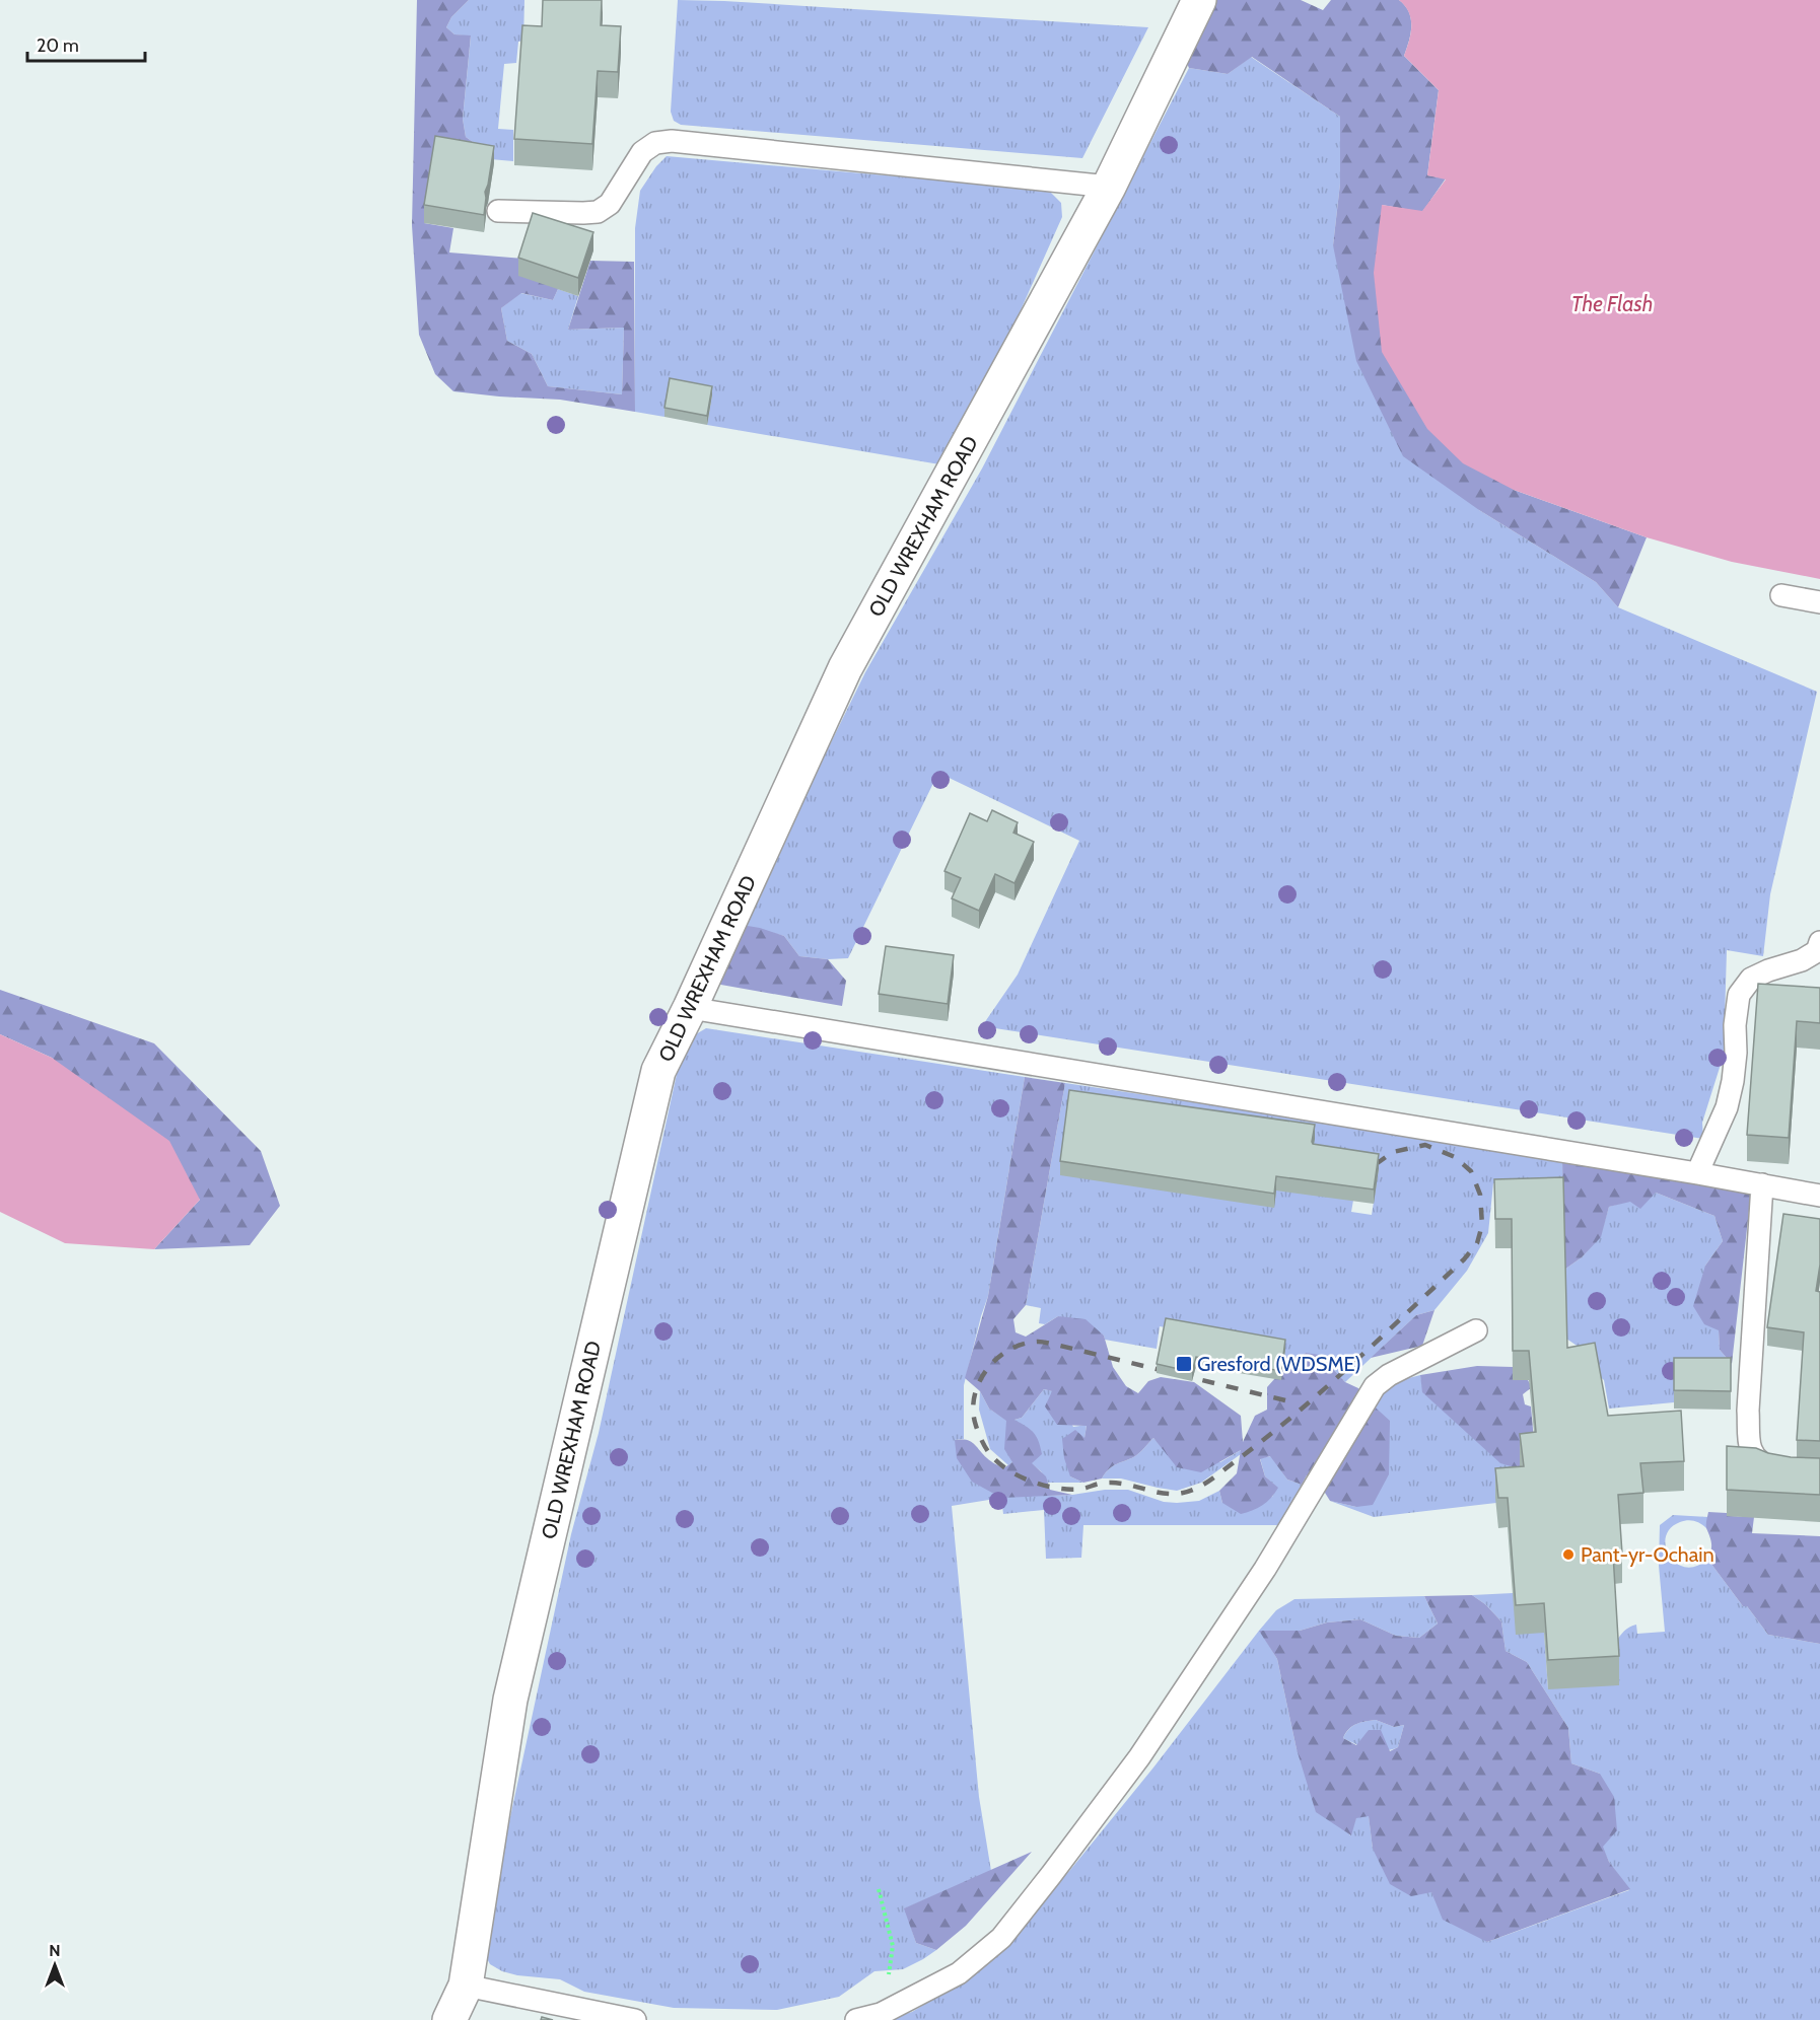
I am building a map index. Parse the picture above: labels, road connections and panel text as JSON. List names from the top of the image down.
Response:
{
  "streets": {
    "street": ["OLD WREXHAM ROAD"]
  },
  "water": ["The Flash"],
  "places": {
    "transit": ["Gresford (WDSME)"],
    "other": ["Pant-yr-Ochain"]
  },
  "scale_bar": "20 m",
  "north": "top"
}
